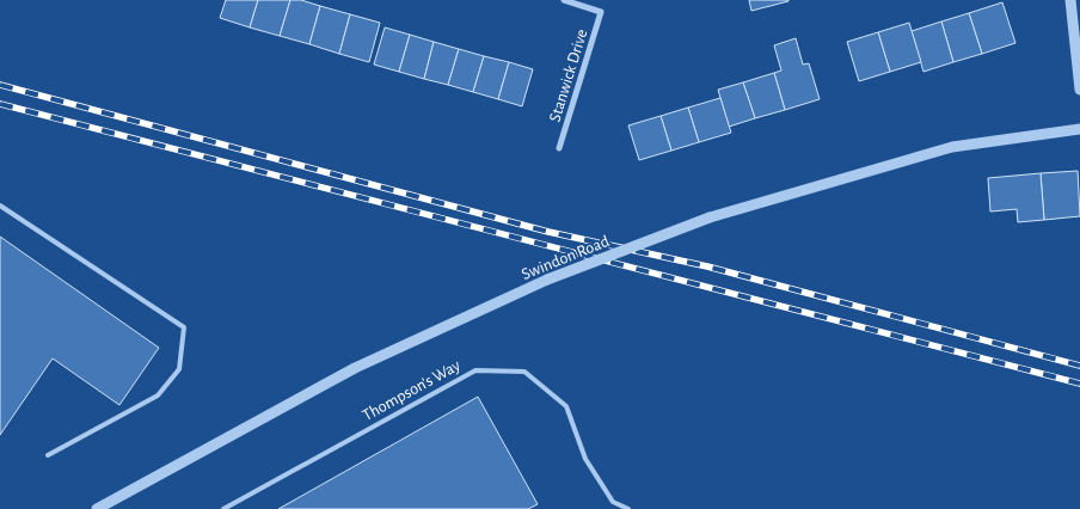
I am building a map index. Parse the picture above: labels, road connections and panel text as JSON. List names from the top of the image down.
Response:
{
  "streets": {
    "street": ["Stanwick Drive", "Swindon Road"],
    "lane": ["Thompson's Way"]
  }
}
